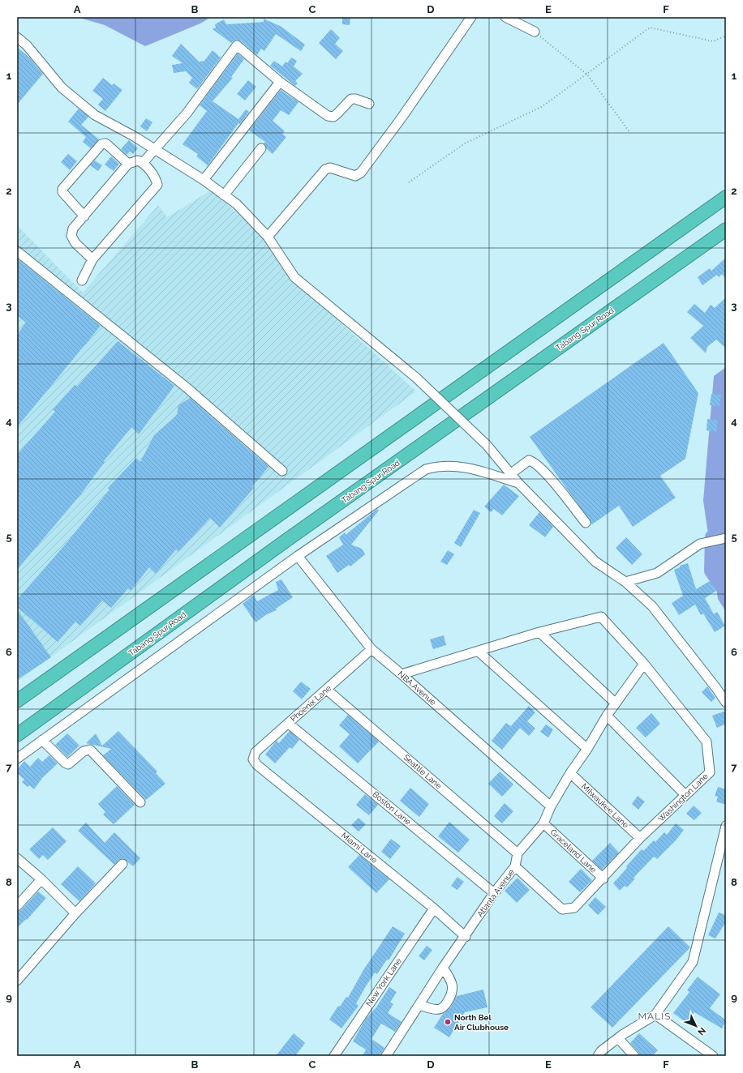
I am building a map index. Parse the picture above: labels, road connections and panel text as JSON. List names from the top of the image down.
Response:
{
  "streets": {
    "highway": ["Tabang Spur Road"],
    "street": [
      "NBA Avenue",
      "Phoenix Lane",
      "Seattle Lane",
      "Washington Lane",
      "Milwaukee Lane",
      "Boston Lane",
      "Miami Lane",
      "Graceland Lane",
      "Atlanta Avenue",
      "New York Lane"
    ]
  },
  "crossings": [
    ["NBA Avenue", "Phoenix Lane"],
    ["Phoenix Lane", "Seattle Lane"],
    ["Phoenix Lane", "Boston Lane"],
    ["Phoenix Lane", "Miami Lane"],
    ["Seattle Lane", "Atlanta Avenue"],
    ["Washington Lane", "Milwaukee Lane"],
    ["Washington Lane", "Graceland Lane"],
    ["Washington Lane", "Atlanta Avenue"],
    ["Boston Lane", "Atlanta Avenue"],
    ["Miami Lane", "Atlanta Avenue"],
    ["Miami Lane", "New York Lane"]
  ],
  "districts": ["MALIS"],
  "places": ["North Bel Air Clubhouse"],
  "north": "bottom right",
  "grid": {
    "columns": [
      "A",
      "B",
      "C",
      "D",
      "E",
      "F"
    ],
    "rows": [
      "1",
      "2",
      "3",
      "4",
      "5",
      "6",
      "7",
      "8",
      "9"
    ]
  }
}
